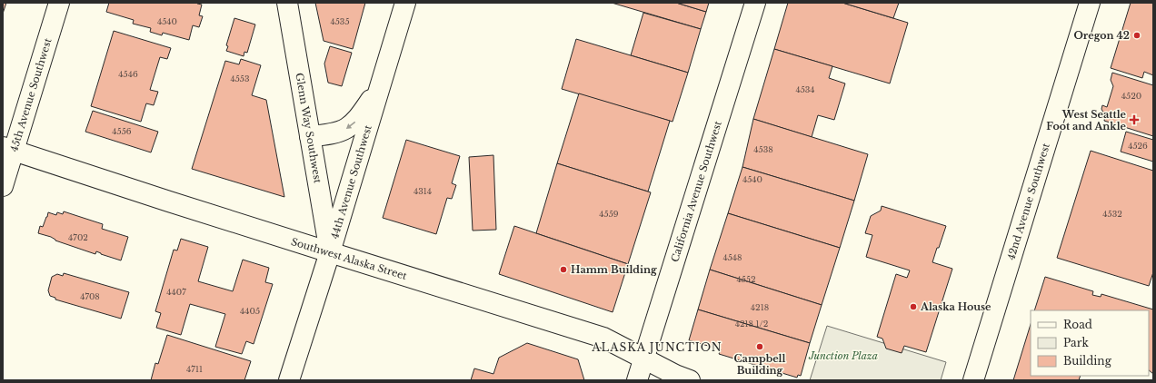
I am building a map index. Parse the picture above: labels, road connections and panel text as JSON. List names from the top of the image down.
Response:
{
  "streets": {
    "street": [
      "45th Avenue Southwest",
      "Glenn Way Southwest",
      "44th Avenue Southwest",
      "California Avenue Southwest",
      "42nd Avenue Southwest",
      "Southwest Alaska Street"
    ]
  },
  "crossings": [
    ["45th Avenue Southwest", "Southwest Alaska Street"],
    ["Glenn Way Southwest", "44th Avenue Southwest"],
    ["Glenn Way Southwest", "Southwest Alaska Street"],
    ["44th Avenue Southwest", "Southwest Alaska Street"],
    ["California Avenue Southwest", "Southwest Alaska Street"]
  ],
  "districts": ["ALASKA JUNCTION"],
  "parks": ["Junction Plaza"],
  "places": {
    "other": [
      "Oregon 42",
      "Hamm Building",
      "Alaska House",
      "Campbell Building"
    ],
    "health": ["West Seattle Foot and Ankle"]
  },
  "house_numbers": [
    "4540",
    "4535",
    "4546",
    "4553",
    "4534",
    "4520",
    "4556",
    "4526",
    "4538",
    "4540",
    "4314",
    "4559",
    "4532",
    "4702",
    "4548",
    "4552",
    "4407",
    "4708",
    "4218",
    "4405",
    "4218 1/2",
    "4711"
  ],
  "legend": ["Road", "Park", "Building"]
}
